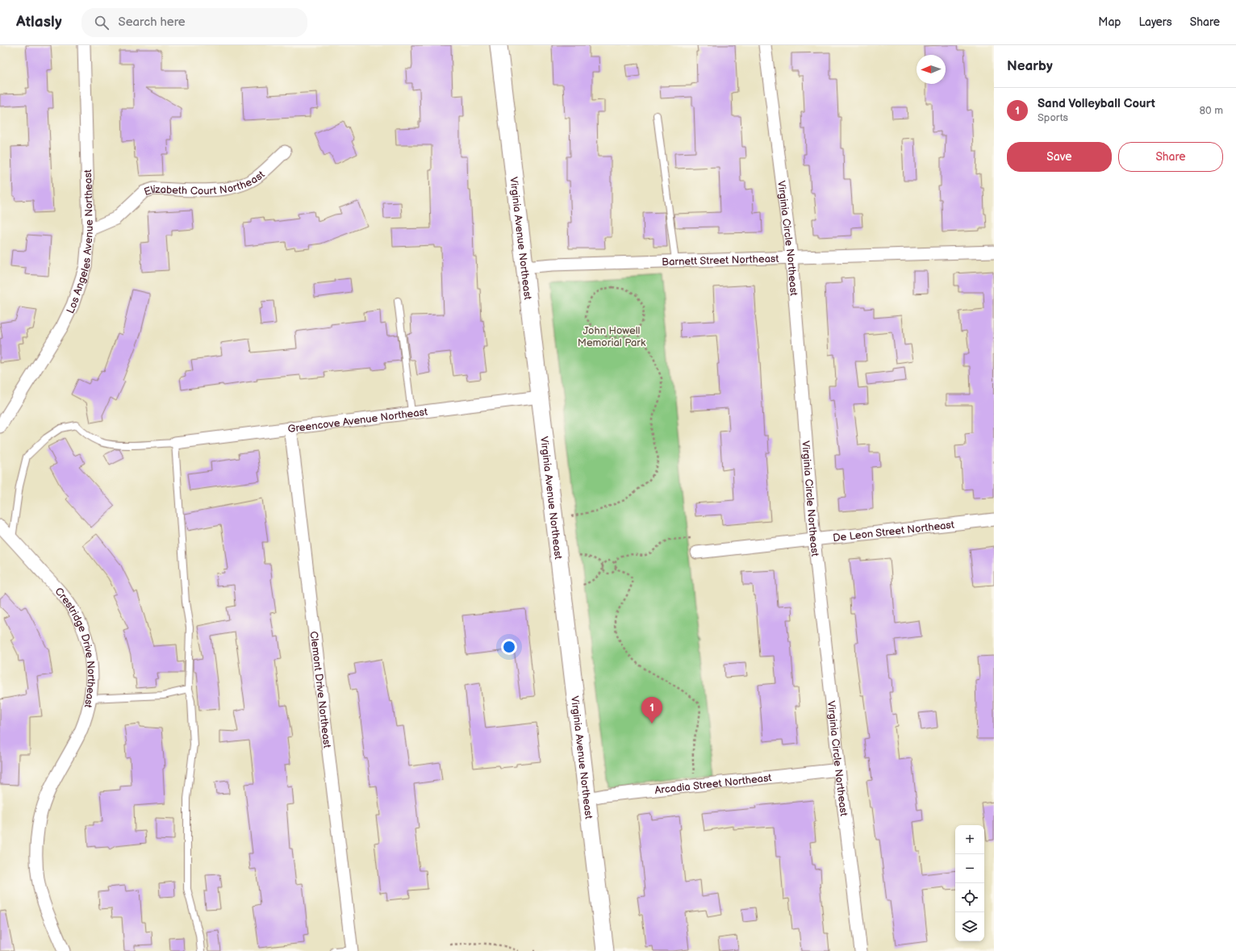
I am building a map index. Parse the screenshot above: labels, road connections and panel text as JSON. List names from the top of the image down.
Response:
{
  "streets": {
    "street": [
      "Elizabeth Court Northeast",
      "Virginia Circle Northeast",
      "Virginia Avenue Northeast",
      "Los Angeles Avenue Northeast",
      "Barnett Street Northeast",
      "Greencove Avenue Northeast",
      "De Leon Street Northeast",
      "Crestridge Drive Northeast",
      "Clemont Drive Northeast",
      "Arcadia Street Northeast"
    ]
  },
  "crossings": [
    ["Elizabeth Court Northeast", "Los Angeles Avenue Northeast"],
    ["Virginia Circle Northeast", "Barnett Street Northeast"],
    ["Virginia Circle Northeast", "De Leon Street Northeast"],
    ["Virginia Circle Northeast", "Arcadia Street Northeast"],
    ["Virginia Avenue Northeast", "Barnett Street Northeast"],
    ["Virginia Avenue Northeast", "Greencove Avenue Northeast"],
    ["Virginia Avenue Northeast", "Arcadia Street Northeast"],
    ["Greencove Avenue Northeast", "Clemont Drive Northeast"]
  ],
  "parks": ["John Howell Memorial Park"],
  "north": "left",
  "page": {
    "header": "Atlasly",
    "search": "Search here",
    "nav": ["Map", "Layers", "Share"],
    "heading": "Nearby",
    "list": [
      {
        "mark": "1",
        "name": "Sand Volleyball Court",
        "note": "Sports",
        "value": "80 m"
      }
    ],
    "buttons": ["Save", "Share"],
    "pins": "1",
    "map_buttons": ["+", "−"]
  }
}
